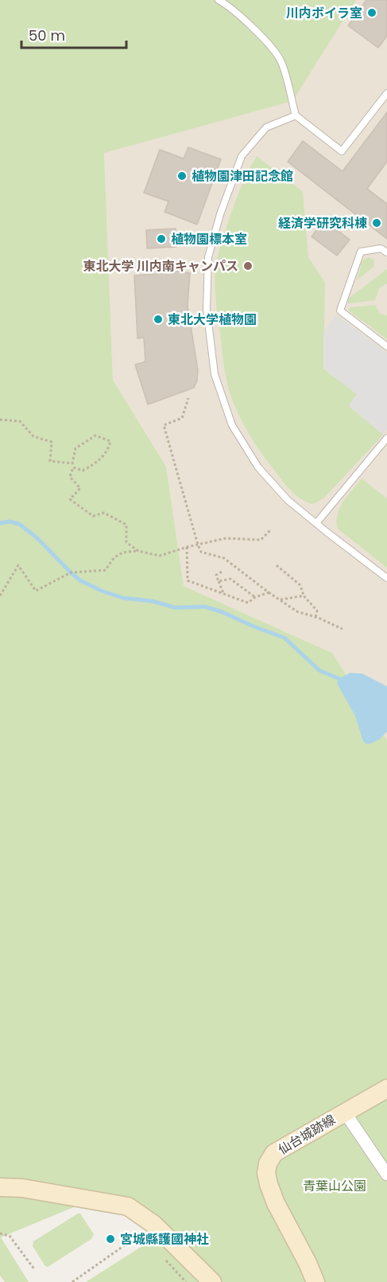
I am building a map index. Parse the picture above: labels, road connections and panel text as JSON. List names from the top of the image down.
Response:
{
  "streets": {
    "street": ["仙台城跡線"]
  },
  "parks": ["青葉山公園"],
  "places": [
    "川内ボイラ室",
    "植物園津田記念館",
    "経済学研究科棟",
    "植物園標本室",
    "東北大学 川内南キャンパス",
    "東北大学植物園",
    "宮城縣護國神社"
  ],
  "scale_bar": "50 m"
}
